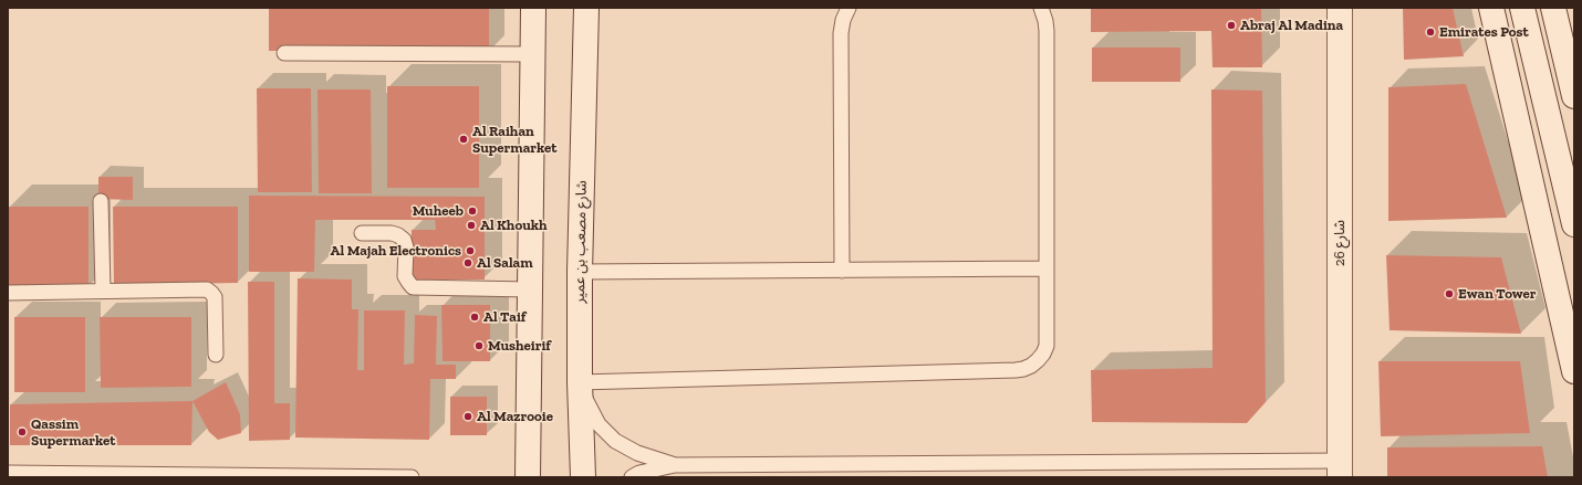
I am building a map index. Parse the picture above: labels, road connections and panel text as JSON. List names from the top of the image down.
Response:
{
  "streets": {
    "street": ["شارع مصعب بن عمير", "شارع 26"]
  },
  "places": [
    "Abraj Al Madina",
    "Emirates Post",
    "Al Raihan Supermarket",
    "Muheeb",
    "Al Khoukh",
    "Al Majah Electronics",
    "Al Salam",
    "Ewan Tower",
    "Al Taif",
    "Musheirif",
    "Al Mazrooie",
    "Qassim Supermarket"
  ]
}
